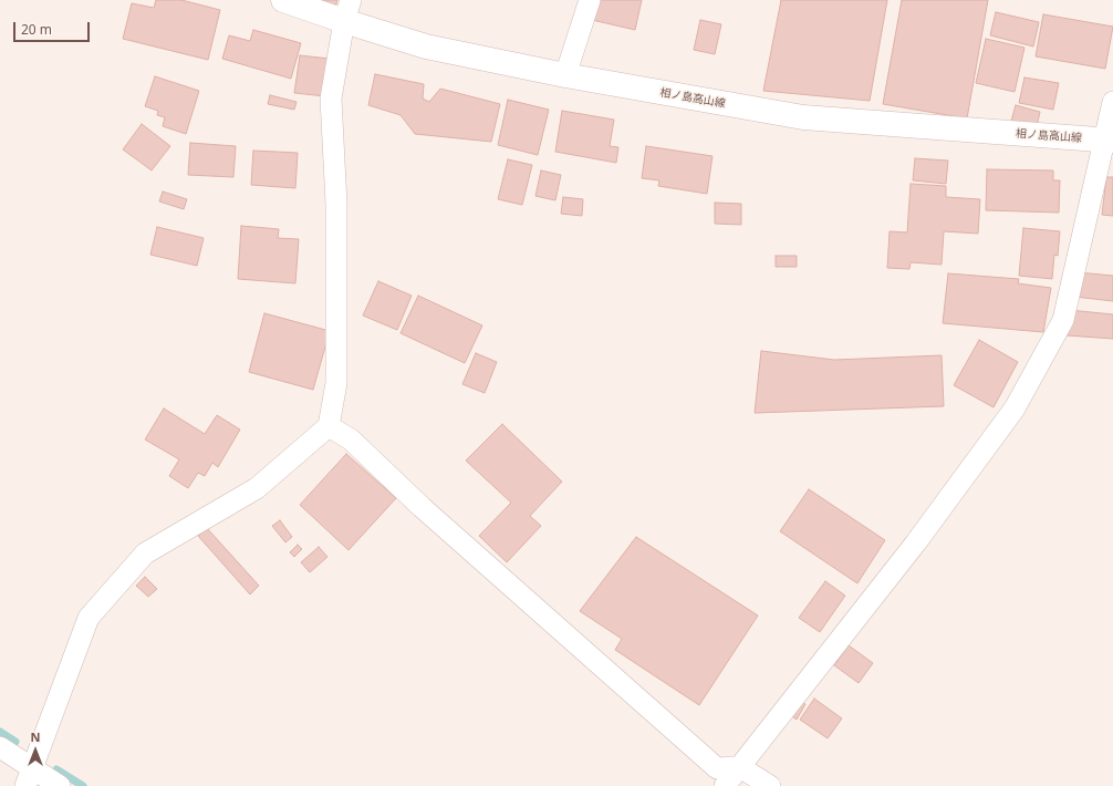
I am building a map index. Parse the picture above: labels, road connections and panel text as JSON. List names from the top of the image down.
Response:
{
  "streets": {
    "main road": ["相ノ島高山線"]
  },
  "scale_bar": "20 m",
  "north": "top"
}
